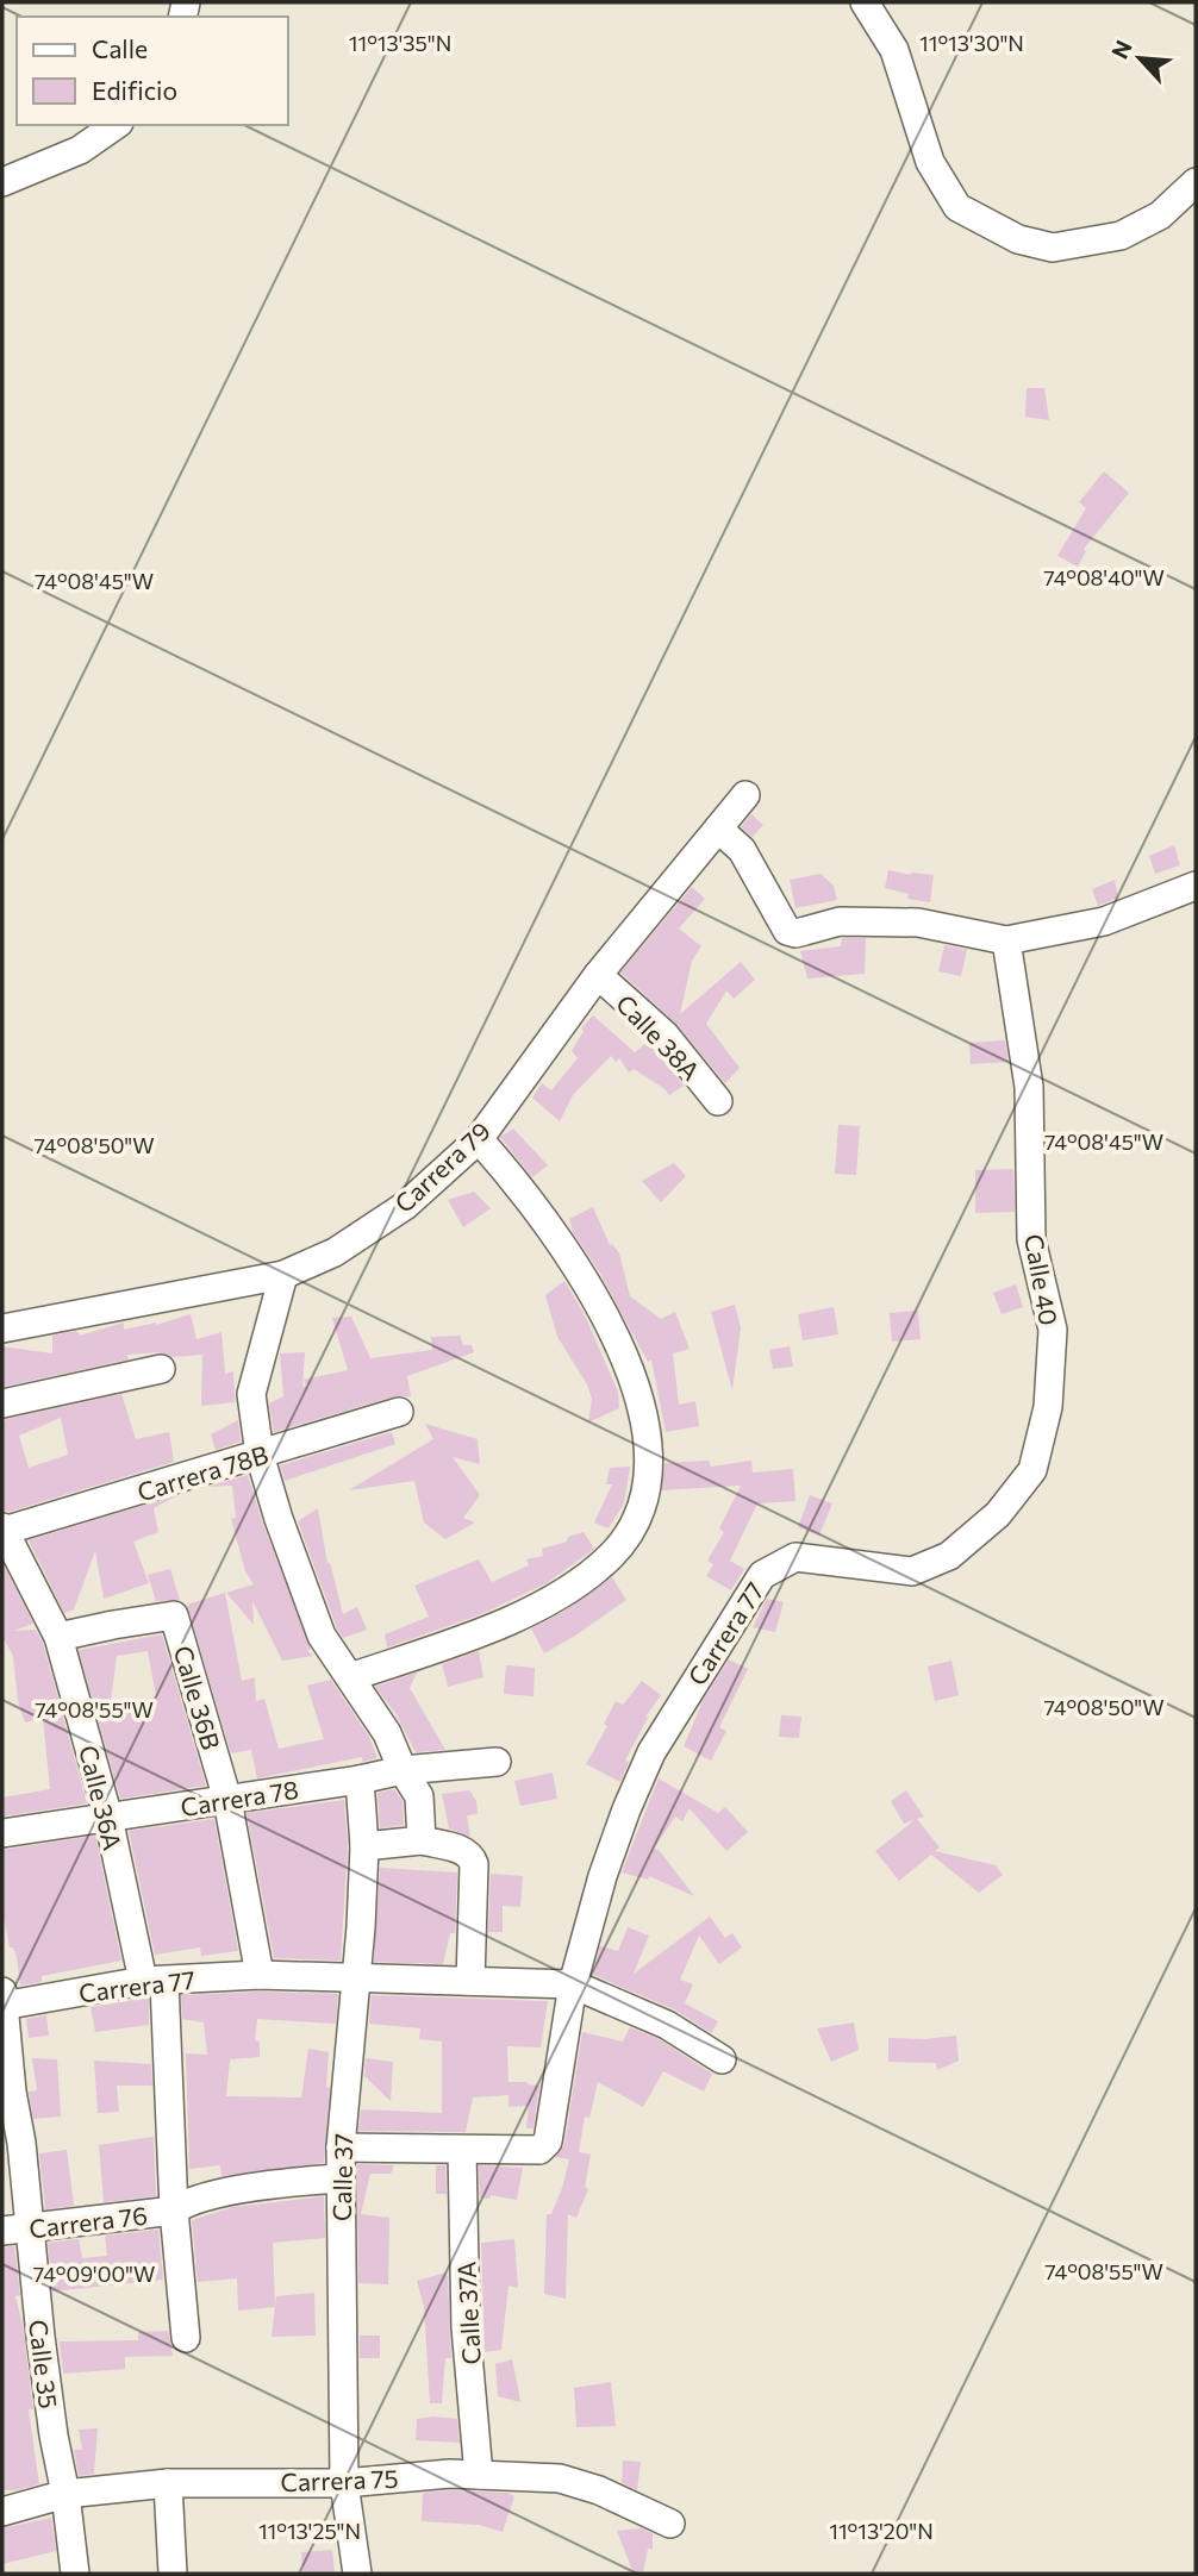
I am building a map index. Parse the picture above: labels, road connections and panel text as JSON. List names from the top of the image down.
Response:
{
  "streets": {
    "street": [
      "Calle 38A",
      "Carrera 79",
      "Calle 40",
      "Carrera 78B",
      "Carrera 77",
      "Calle 36B",
      "Calle 36A",
      "Carrera 78",
      "Calle 37",
      "Carrera 76",
      "Calle 37A",
      "Calle 35",
      "Carrera 75"
    ]
  },
  "crossings": [
    ["Calle 38A", "Carrera 79"],
    ["Calle 40", "Carrera 77"],
    ["Carrera 78B", "Calle 36A"],
    ["Carrera 77", "Calle 36B"],
    ["Carrera 77", "Calle 36A"],
    ["Carrera 77", "Calle 37"],
    ["Carrera 77", "Calle 35"],
    ["Calle 36B", "Calle 36A"],
    ["Calle 36B", "Carrera 78"],
    ["Calle 36A", "Carrera 78"],
    ["Calle 36A", "Carrera 76"],
    ["Carrera 78", "Calle 37"],
    ["Calle 37", "Carrera 76"],
    ["Calle 37", "Carrera 75"],
    ["Carrera 76", "Calle 35"],
    ["Calle 37A", "Carrera 75"],
    ["Calle 35", "Carrera 75"]
  ],
  "legend": ["Calle", "Edificio"],
  "north": "top left",
  "coordinates": [
    "11°13'35\"N",
    "11°13'30\"N",
    "74°08'40\"W",
    "74°08'45\"W",
    "74°08'50\"W",
    "74°08'55\"W",
    "74°09'00\"W",
    "11°13'25\"N",
    "11°13'20\"N"
  ]
}
